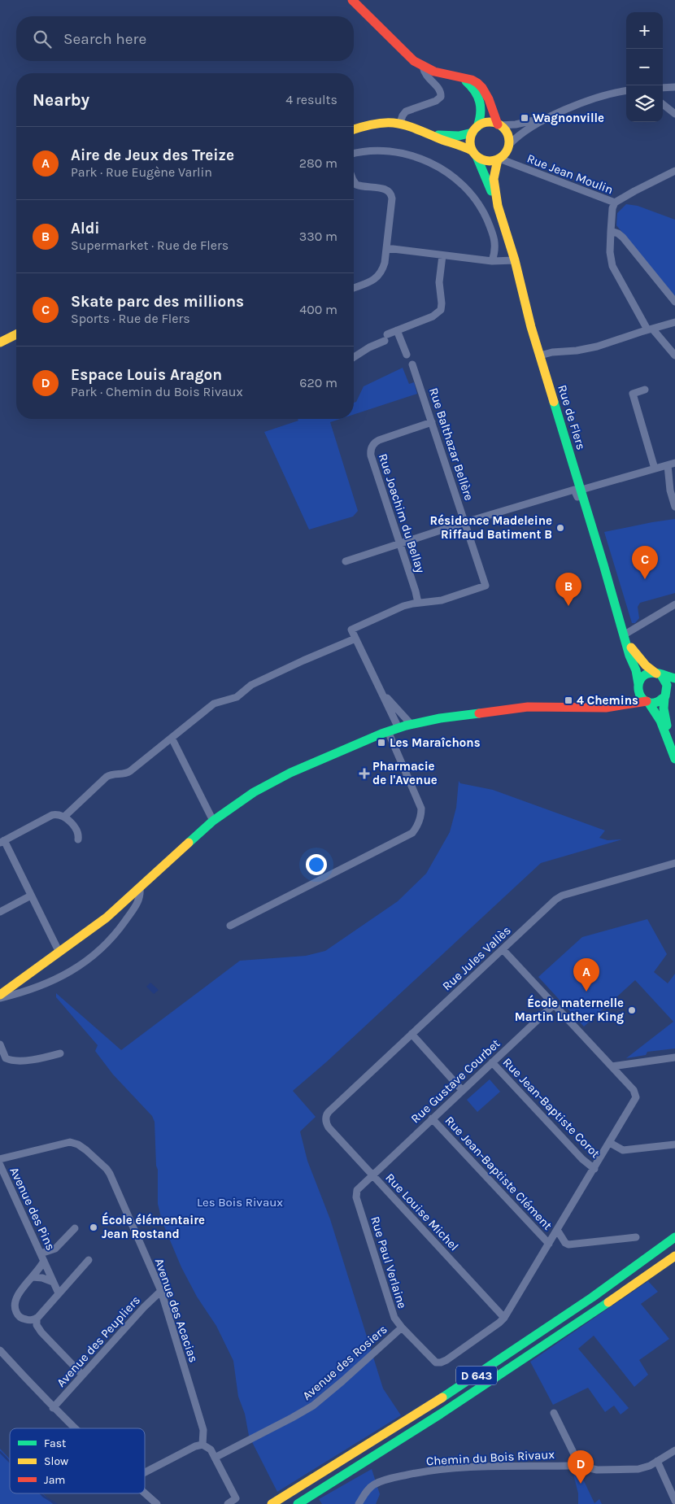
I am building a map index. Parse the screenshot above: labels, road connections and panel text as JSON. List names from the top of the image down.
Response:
{
  "streets": {
    "main road": ["Rue de Flers", "D 643"],
    "street": [
      "Rue Jean Moulin",
      "Rue Balthazar Bellère",
      "Rue Joachim du Bellay",
      "Rue Jules Vallès",
      "Rue Gustave Courbet",
      "Rue Jean-Baptiste Corot",
      "Rue Jean-Baptiste Clément",
      "Avenue des Pins",
      "Rue Louise Michel",
      "Rue Paul Verlaine",
      "Avenue des Acacias",
      "Avenue des Peupliers",
      "Avenue des Rosiers",
      "Chemin du Bois Rivaux"
    ]
  },
  "crossings": [
    ["Rue Jean Moulin", "Rue de Flers"],
    ["Rue Balthazar Bellère", "Rue Joachim du Bellay"],
    ["Rue Jules Vallès", "Rue Louise Michel"],
    ["Rue Gustave Courbet", "Rue Jean-Baptiste Corot"],
    ["Rue Gustave Courbet", "Rue Jean-Baptiste Clément"],
    ["Rue Gustave Courbet", "Rue Louise Michel"],
    ["Rue Gustave Courbet", "Rue Paul Verlaine"],
    ["Rue Louise Michel", "Rue Paul Verlaine"],
    ["Rue Paul Verlaine", "Avenue des Rosiers"],
    ["Avenue des Acacias", "Avenue des Peupliers"]
  ],
  "parks": ["Les Bois Rivaux"],
  "places": {
    "transit": ["Wagnonville", "4 Chemins", "Les Maraîchons"],
    "other": ["Résidence Madeleine Riffaud Batiment B", "École maternelle Martin Luther King", "École élémentaire Jean Rostand"],
    "health": ["Pharmacie de l'Avenue"]
  },
  "legend": ["Fast", "Slow", "Jam"],
  "page": {
    "map_buttons": ["+", "−"],
    "search": "Search here",
    "heading": ["Nearby", "4 results"],
    "list": [
      {
        "mark": "A",
        "name": "Aire de Jeux des Treize",
        "note": "Park · Rue Eugène Varlin",
        "value": "280 m"
      },
      {
        "mark": "B",
        "name": "Aldi",
        "note": "Supermarket · Rue de Flers",
        "value": "330 m"
      },
      {
        "mark": "C",
        "name": "Skate parc des millions",
        "note": "Sports · Rue de Flers",
        "value": "400 m"
      },
      {
        "mark": "D",
        "name": "Espace Louis Aragon",
        "note": "Park · Chemin du Bois Rivaux",
        "value": "620 m"
      }
    ],
    "pins": [
      "C",
      "B",
      "A",
      "D"
    ]
  }
}
